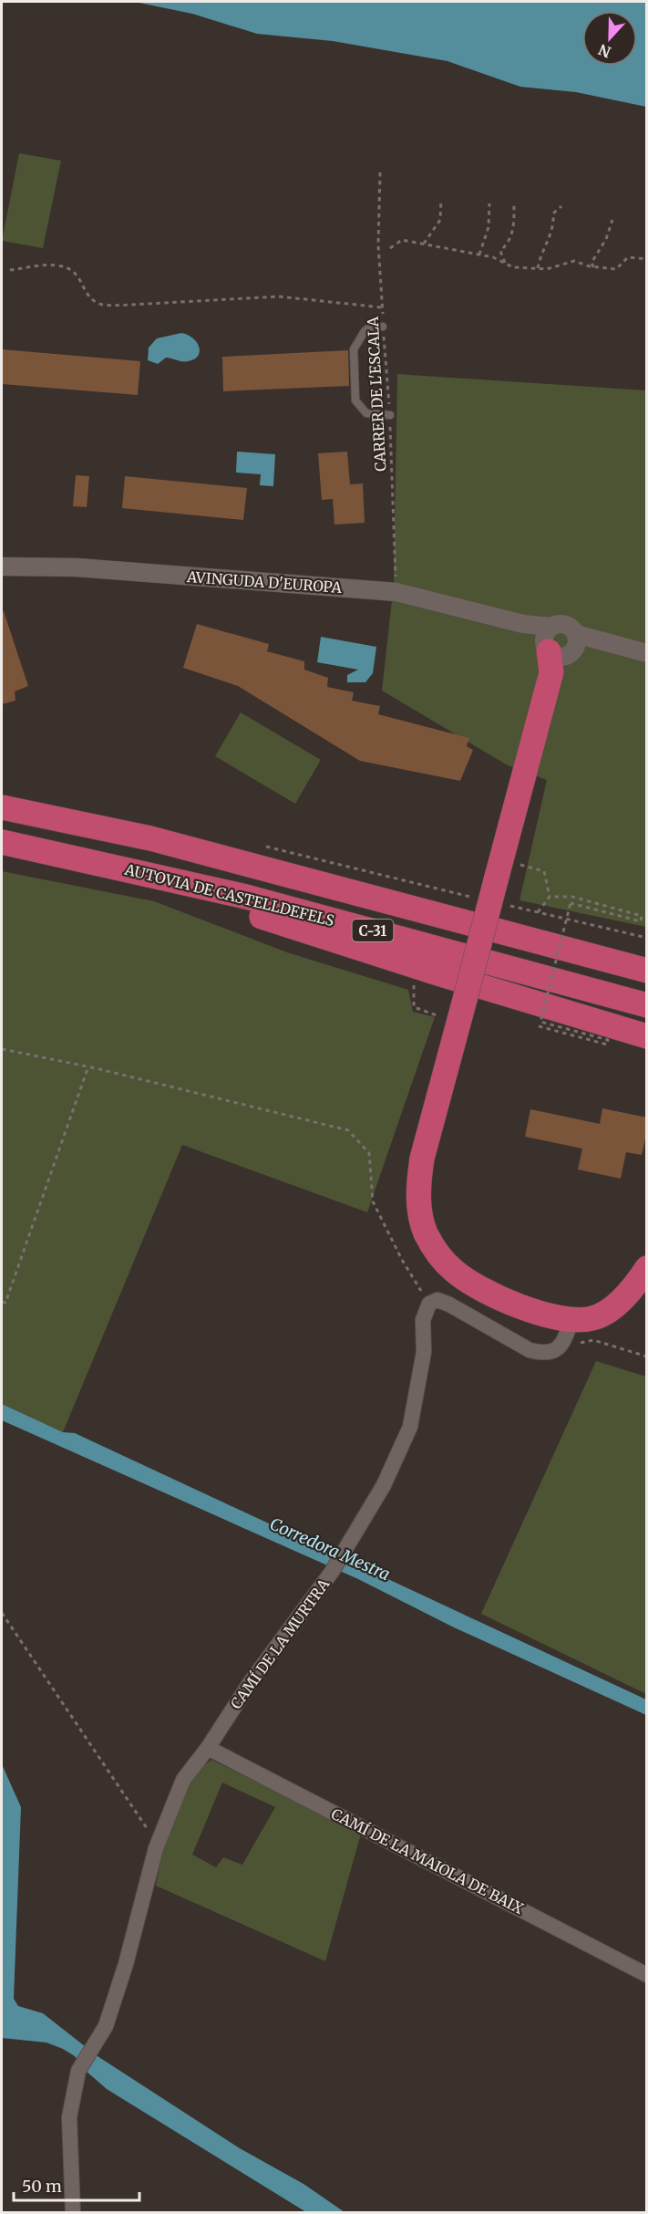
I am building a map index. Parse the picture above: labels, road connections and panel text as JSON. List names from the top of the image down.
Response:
{
  "streets": {
    "highway": ["AUTOVIA DE CASTELLDEFELS", "C-31"],
    "street": ["AVINGUDA D'EUROPA", "CAMÍ DE LA MURTRA", "CAMÍ DE LA MAIOLA DE BAIX"],
    "path": ["CARRER DE L'ESCALA"]
  },
  "crossings": [
    ["CARRER DE L'ESCALA", "AVINGUDA D'EUROPA"],
    ["CAMÍ DE LA MURTRA", "CAMÍ DE LA MAIOLA DE BAIX"]
  ],
  "water": ["Corredora Mestra"],
  "scale_bar": "50 m",
  "north": "bottom"
}
